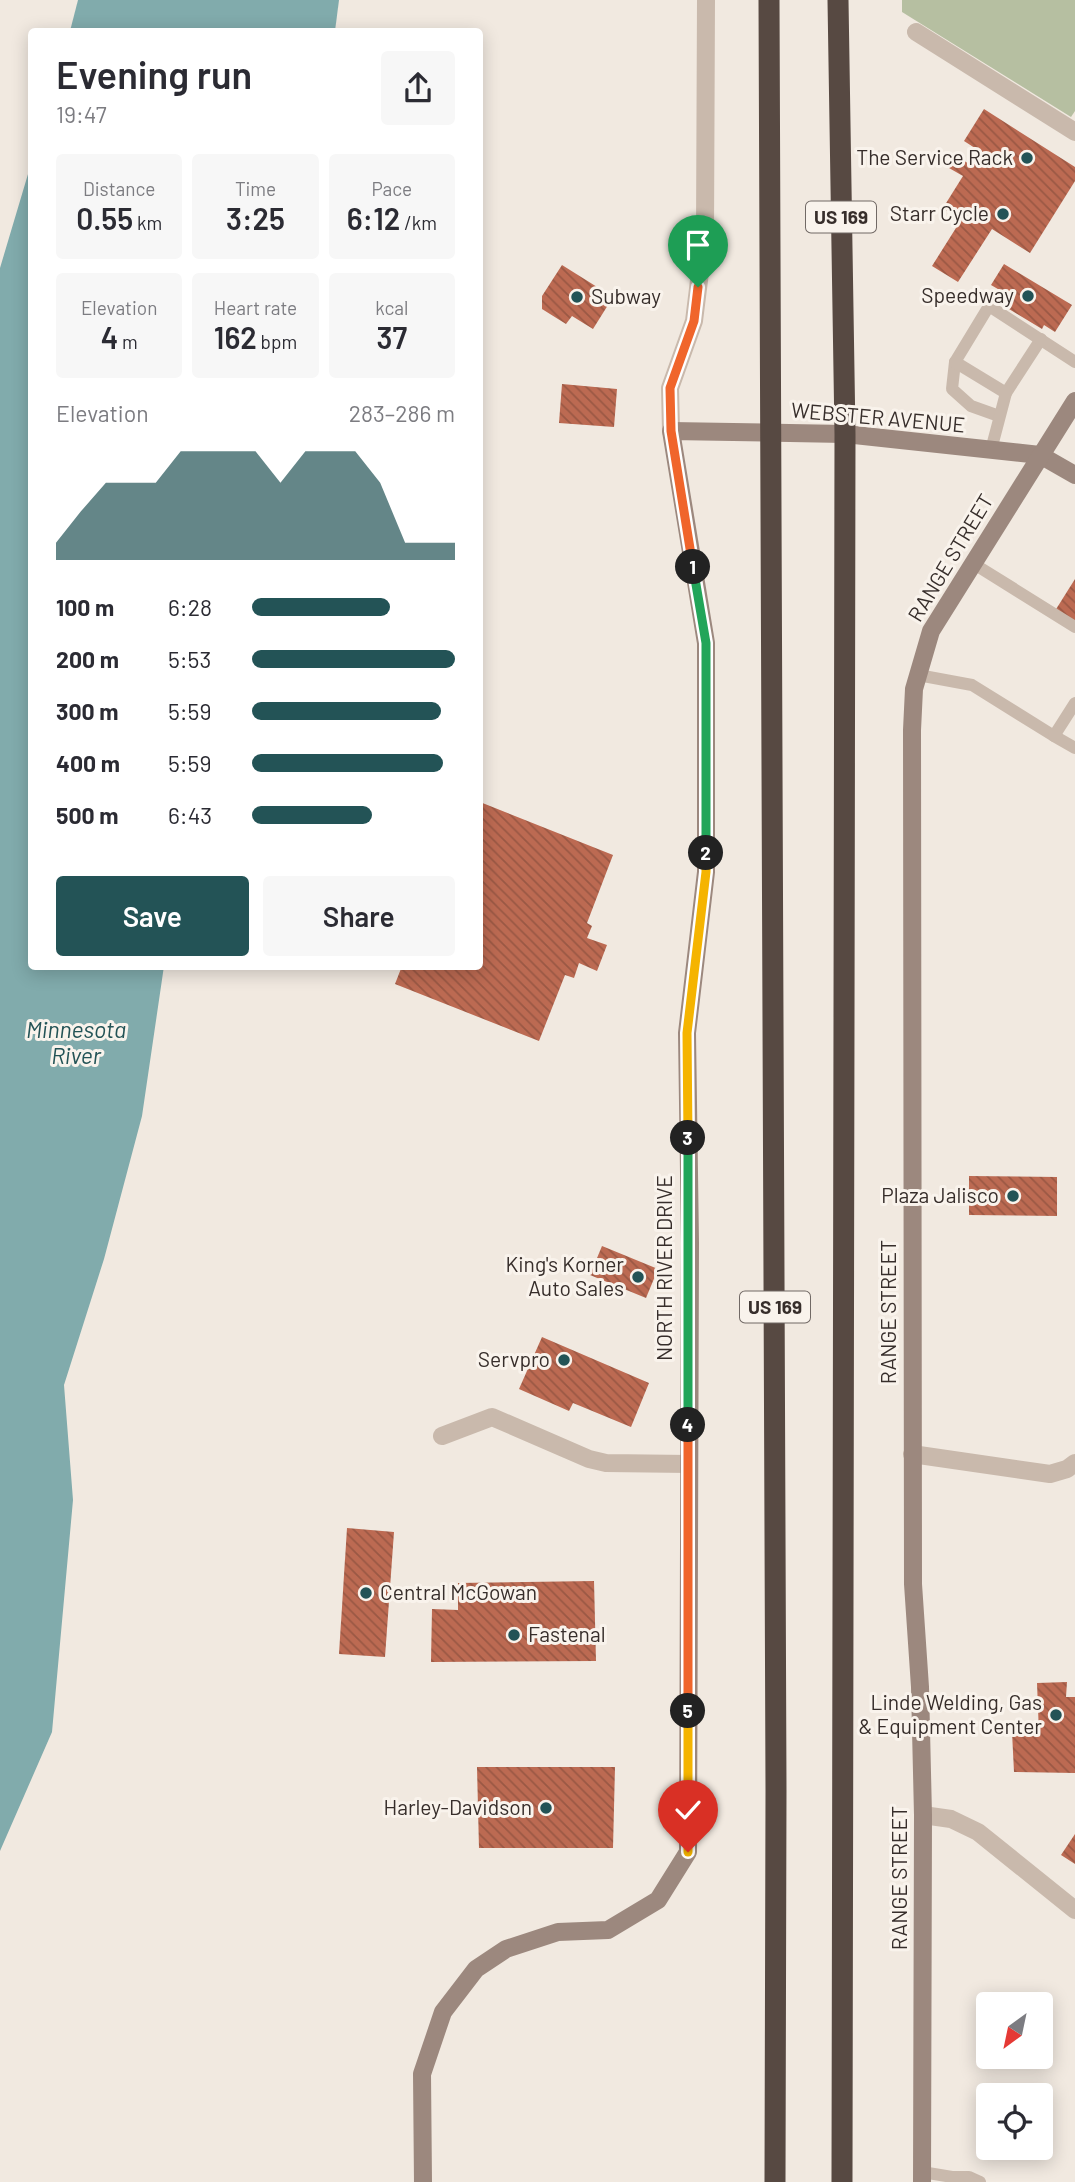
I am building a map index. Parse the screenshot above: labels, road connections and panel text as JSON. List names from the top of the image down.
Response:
{
  "streets": {
    "highway": ["US 169"],
    "street": ["WEBSTER AVENUE", "RANGE STREET", "NORTH RIVER DRIVE"]
  },
  "crossings": [
    ["US 169", "WEBSTER AVENUE"],
    ["WEBSTER AVENUE", "RANGE STREET"],
    ["WEBSTER AVENUE", "NORTH RIVER DRIVE"]
  ],
  "water": ["Minnesota River"],
  "places": [
    "The Service Rack",
    "Starr Cycle",
    "Speedway",
    "Subway",
    "Plaza Jalisco",
    "King's Korner Auto Sales",
    "Servpro",
    "Central McGowan",
    "Fastenal",
    "Linde Welding, Gas & Equipment Center",
    "Harley-Davidson"
  ],
  "north": "bottom left",
  "page": {
    "heading": ["Evening run", "19:47"],
    "stats": [
      ["Distance", "0.55 km"],
      ["Time", "3:25"],
      ["Pace", "6:12 /km"],
      ["Elevation", "4 m"],
      ["Heart rate", "162 bpm"],
      ["kcal", "37"]
    ],
    "chart": ["Elevation", "283–286 m"],
    "pins": [
      "1",
      "2",
      "3",
      "4",
      "5"
    ],
    "list": [
      {
        "name": "100 m",
        "note": "6:28"
      },
      {
        "name": "200 m",
        "note": "5:53"
      },
      {
        "name": "300 m",
        "note": "5:59"
      },
      {
        "name": "400 m",
        "note": "5:59"
      },
      {
        "name": "500 m",
        "note": "6:43"
      }
    ],
    "buttons": ["Save", "Share"]
  }
}
